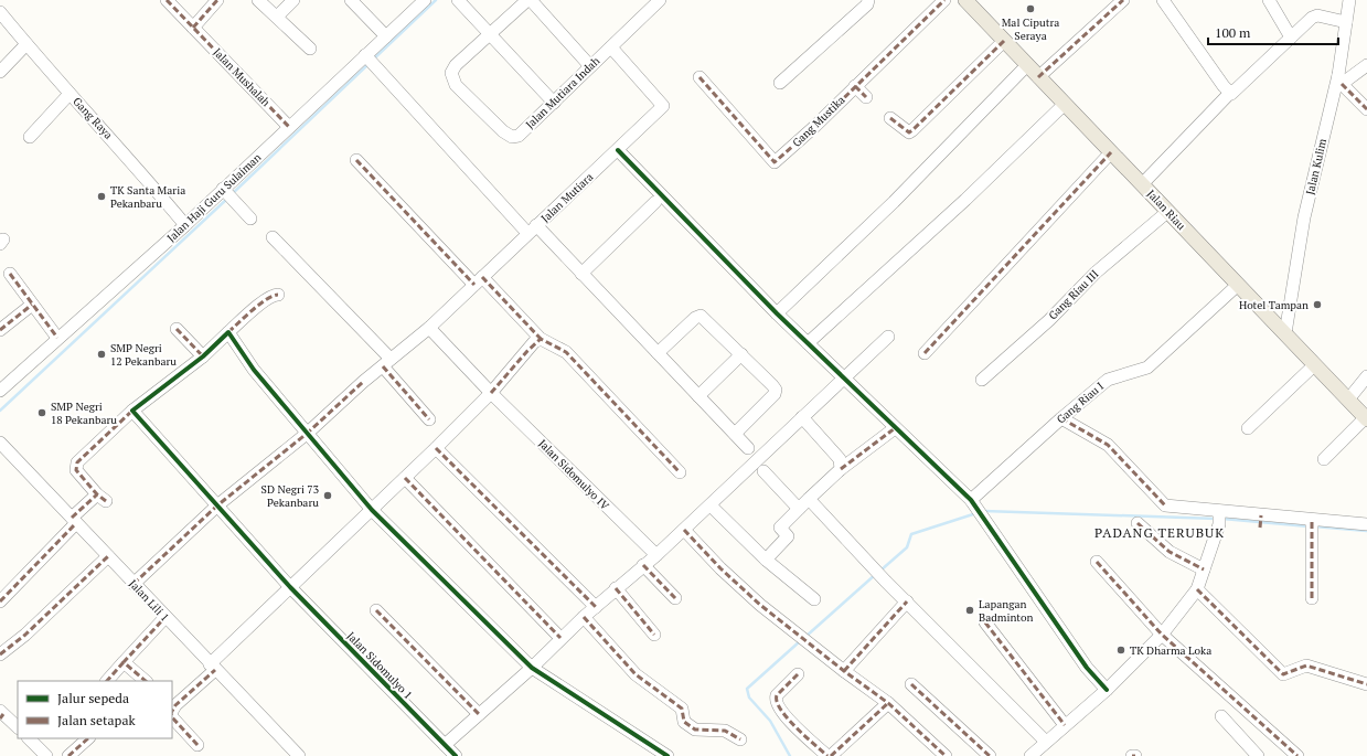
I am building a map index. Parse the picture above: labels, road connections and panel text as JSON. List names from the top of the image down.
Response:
{
  "streets": {
    "main road": ["Jalan Riau"],
    "street": [
      "Jalan Mushalah",
      "Jalan Mutiara Indah",
      "Gang Raya",
      "Gang Mustika",
      "Jalan Kulim",
      "Jalan Haji Guru Sulaiman",
      "Jalan Mutiara",
      "Gang Riau III",
      "Gang Riau I",
      "Jalan Sidomulyo IV",
      "Jalan Lili 1",
      "Jalan Sidomulyo 1"
    ]
  },
  "crossings": [
    ["Jalan Mushalah", "Jalan Haji Guru Sulaiman"],
    ["Jalan Mutiara Indah", "Jalan Mutiara"],
    ["Gang Raya", "Jalan Haji Guru Sulaiman"],
    ["Jalan Kulim", "Jalan Riau"],
    ["Jalan Mutiara", "Jalan Lili 1"],
    ["Jalan Mutiara", "Jalan Sidomulyo 1"],
    ["Jalan Riau", "Gang Riau III"],
    ["Jalan Riau", "Gang Riau I"]
  ],
  "districts": ["PADANG TERUBUK"],
  "places": [
    "Mal Ciputra Seraya",
    "TK Santa Maria Pekanbaru",
    "Hotel Tampan",
    "SMP Negri 12 Pekanbaru",
    "SMP Negri 18 Pekanbaru",
    "SD Negri 73 Pekanbaru",
    "Lapangan Badminton",
    "TK Dharma Loka"
  ],
  "legend": ["Jalur sepeda", "Jalan setapak"],
  "scale_bar": "100 m"
}
